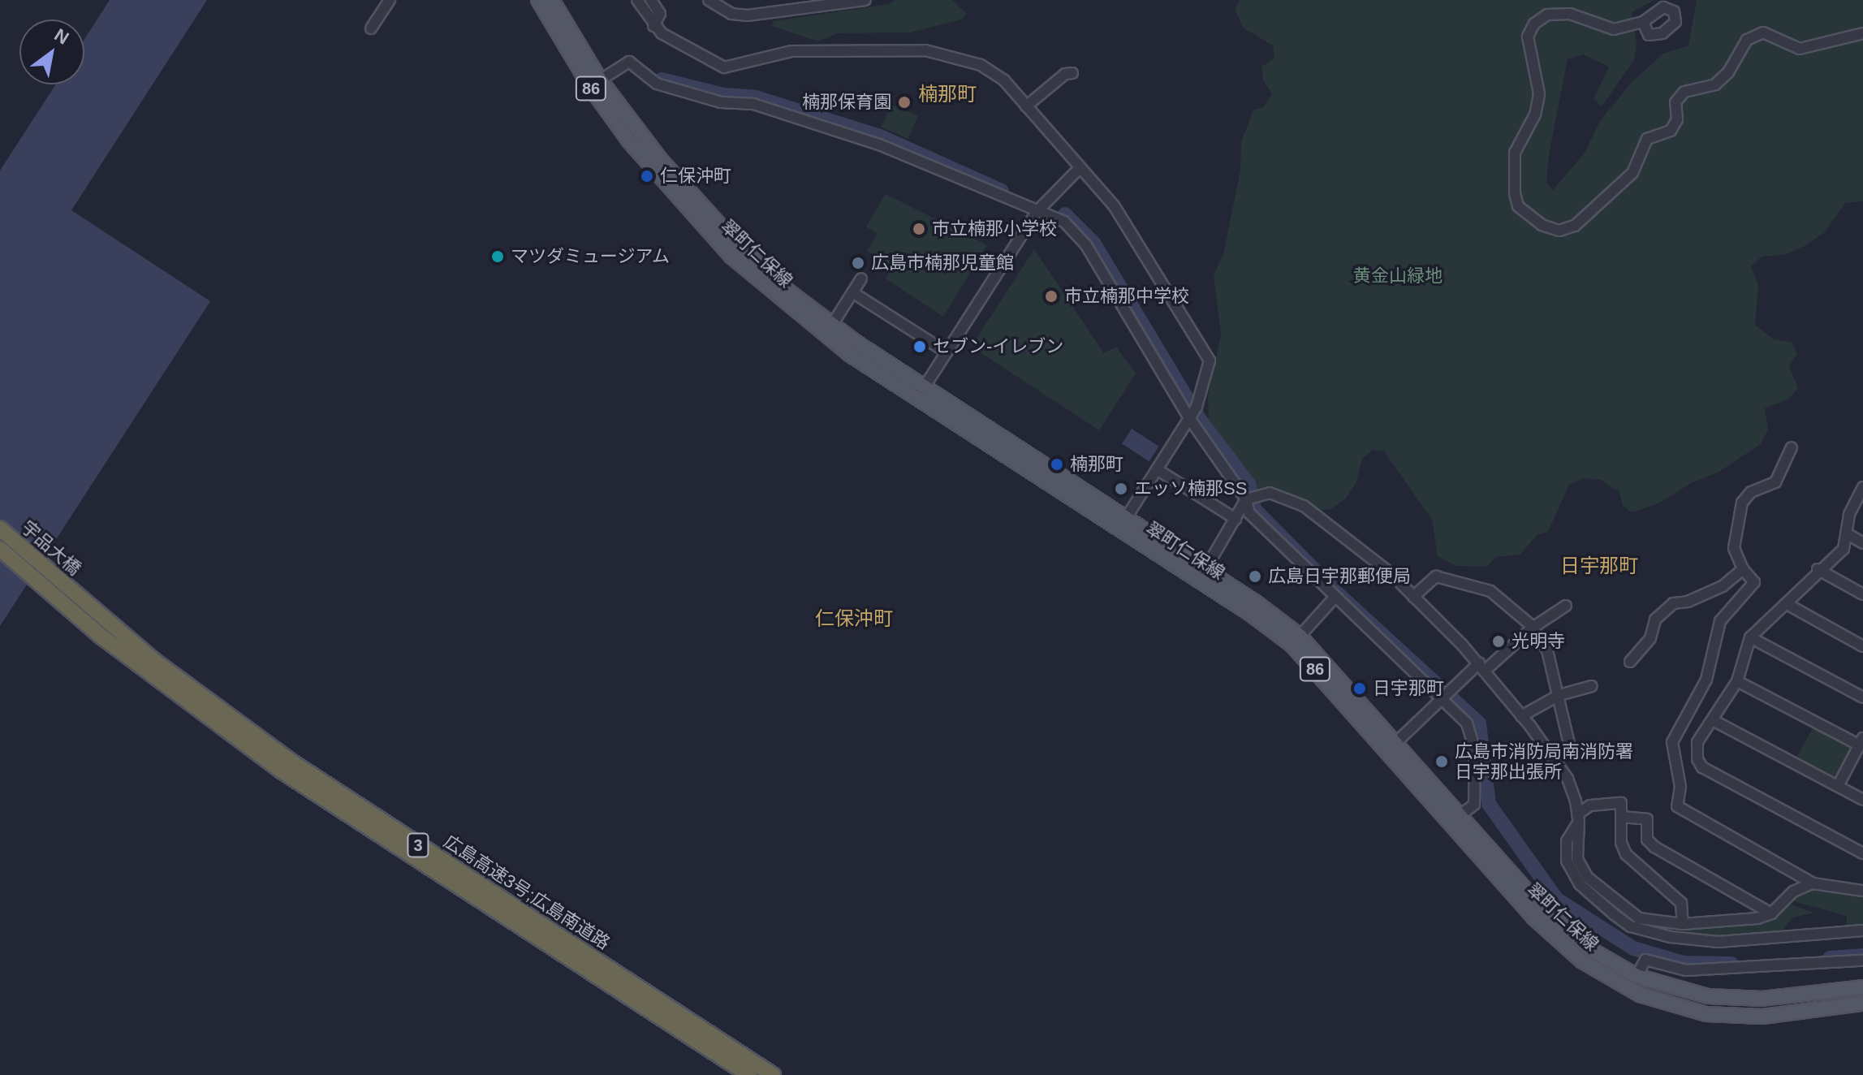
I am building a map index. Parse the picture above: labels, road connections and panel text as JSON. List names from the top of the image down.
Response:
{
  "streets": {
    "highway": ["宇品大橋", "3", "広島高速3号;広島南道路"],
    "main road": ["86", "翠町仁保線"]
  },
  "crossings": [
    ["宇品大橋", "広島高速3号;広島南道路"]
  ],
  "districts": ["楠那町", "日宇那町", "仁保沖町"],
  "parks": ["黄金山緑地"],
  "places": [
    "楠那保育園",
    "仁保沖町",
    "市立楠那小学校",
    "マツダミュージアム",
    "広島市楠那児童館",
    "市立楠那中学校",
    "セブン-イレブン",
    "楠那町",
    "エッソ楠那SS",
    "広島日宇那郵便局",
    "光明寺",
    "日宇那町",
    "広島市消防局南消防署 日宇那出張所"
  ],
  "north": "top right"
}
